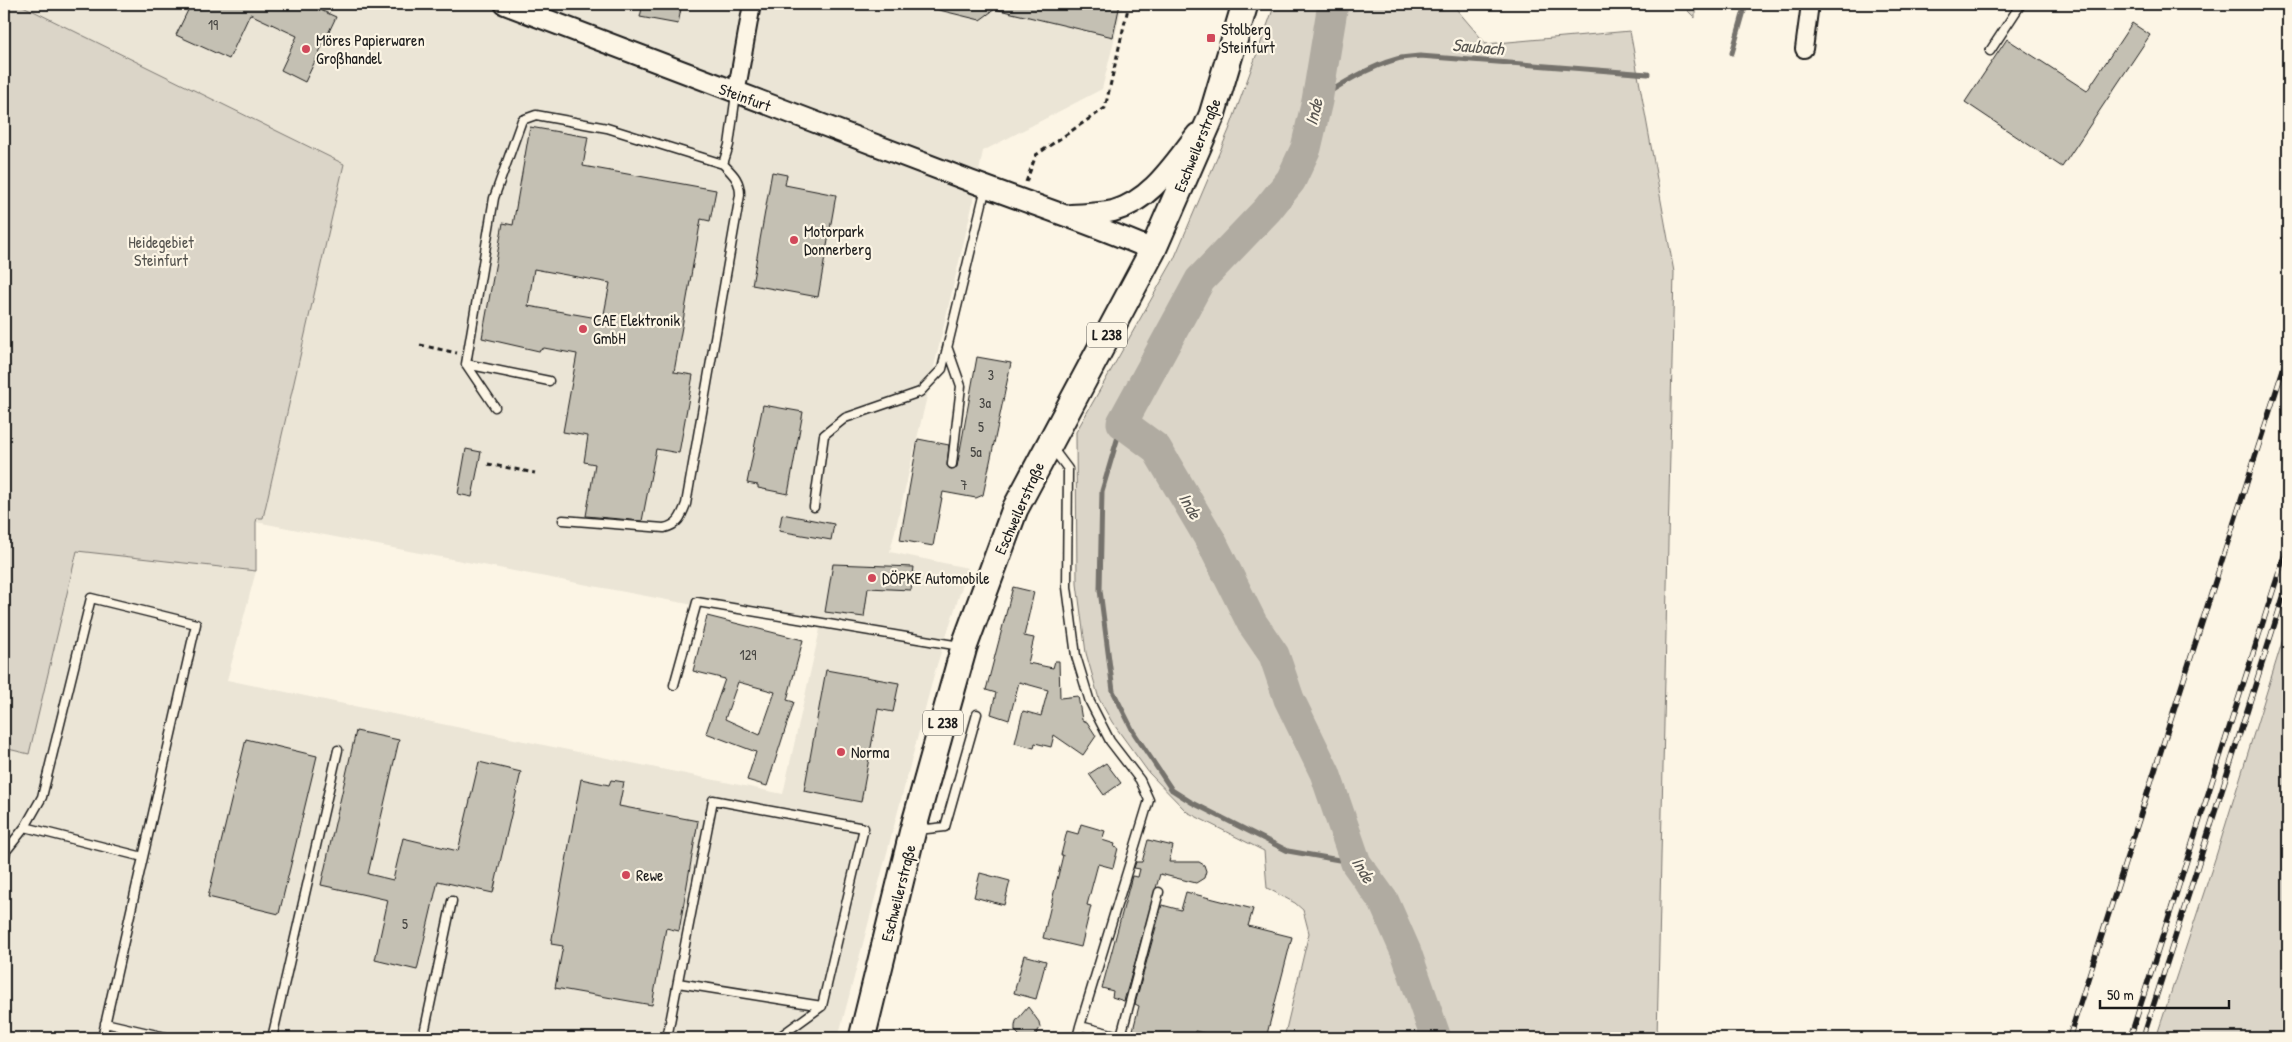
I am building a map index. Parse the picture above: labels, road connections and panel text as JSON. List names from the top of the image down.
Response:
{
  "streets": {
    "main road": ["Eschweilerstraße", "L 238"],
    "street": ["Steinfurt"]
  },
  "crossings": [
    ["Steinfurt", "Eschweilerstraße"]
  ],
  "water": ["Saubach", "Inde"],
  "parks": ["Heidegebiet Steinfurt"],
  "places": {
    "transit": ["Stolberg Steinfurt"],
    "other": [
      "Möres Papierwaren Großhandel",
      "Motorpark Donnerberg",
      "CAE Elektronik GmbH",
      "DÖPKE Automobile",
      "Norma",
      "Rewe"
    ]
  },
  "house_numbers": [
    "19",
    "3",
    "3a",
    "5",
    "5a",
    "7",
    "129",
    "5"
  ],
  "scale_bar": "50 m"
}
